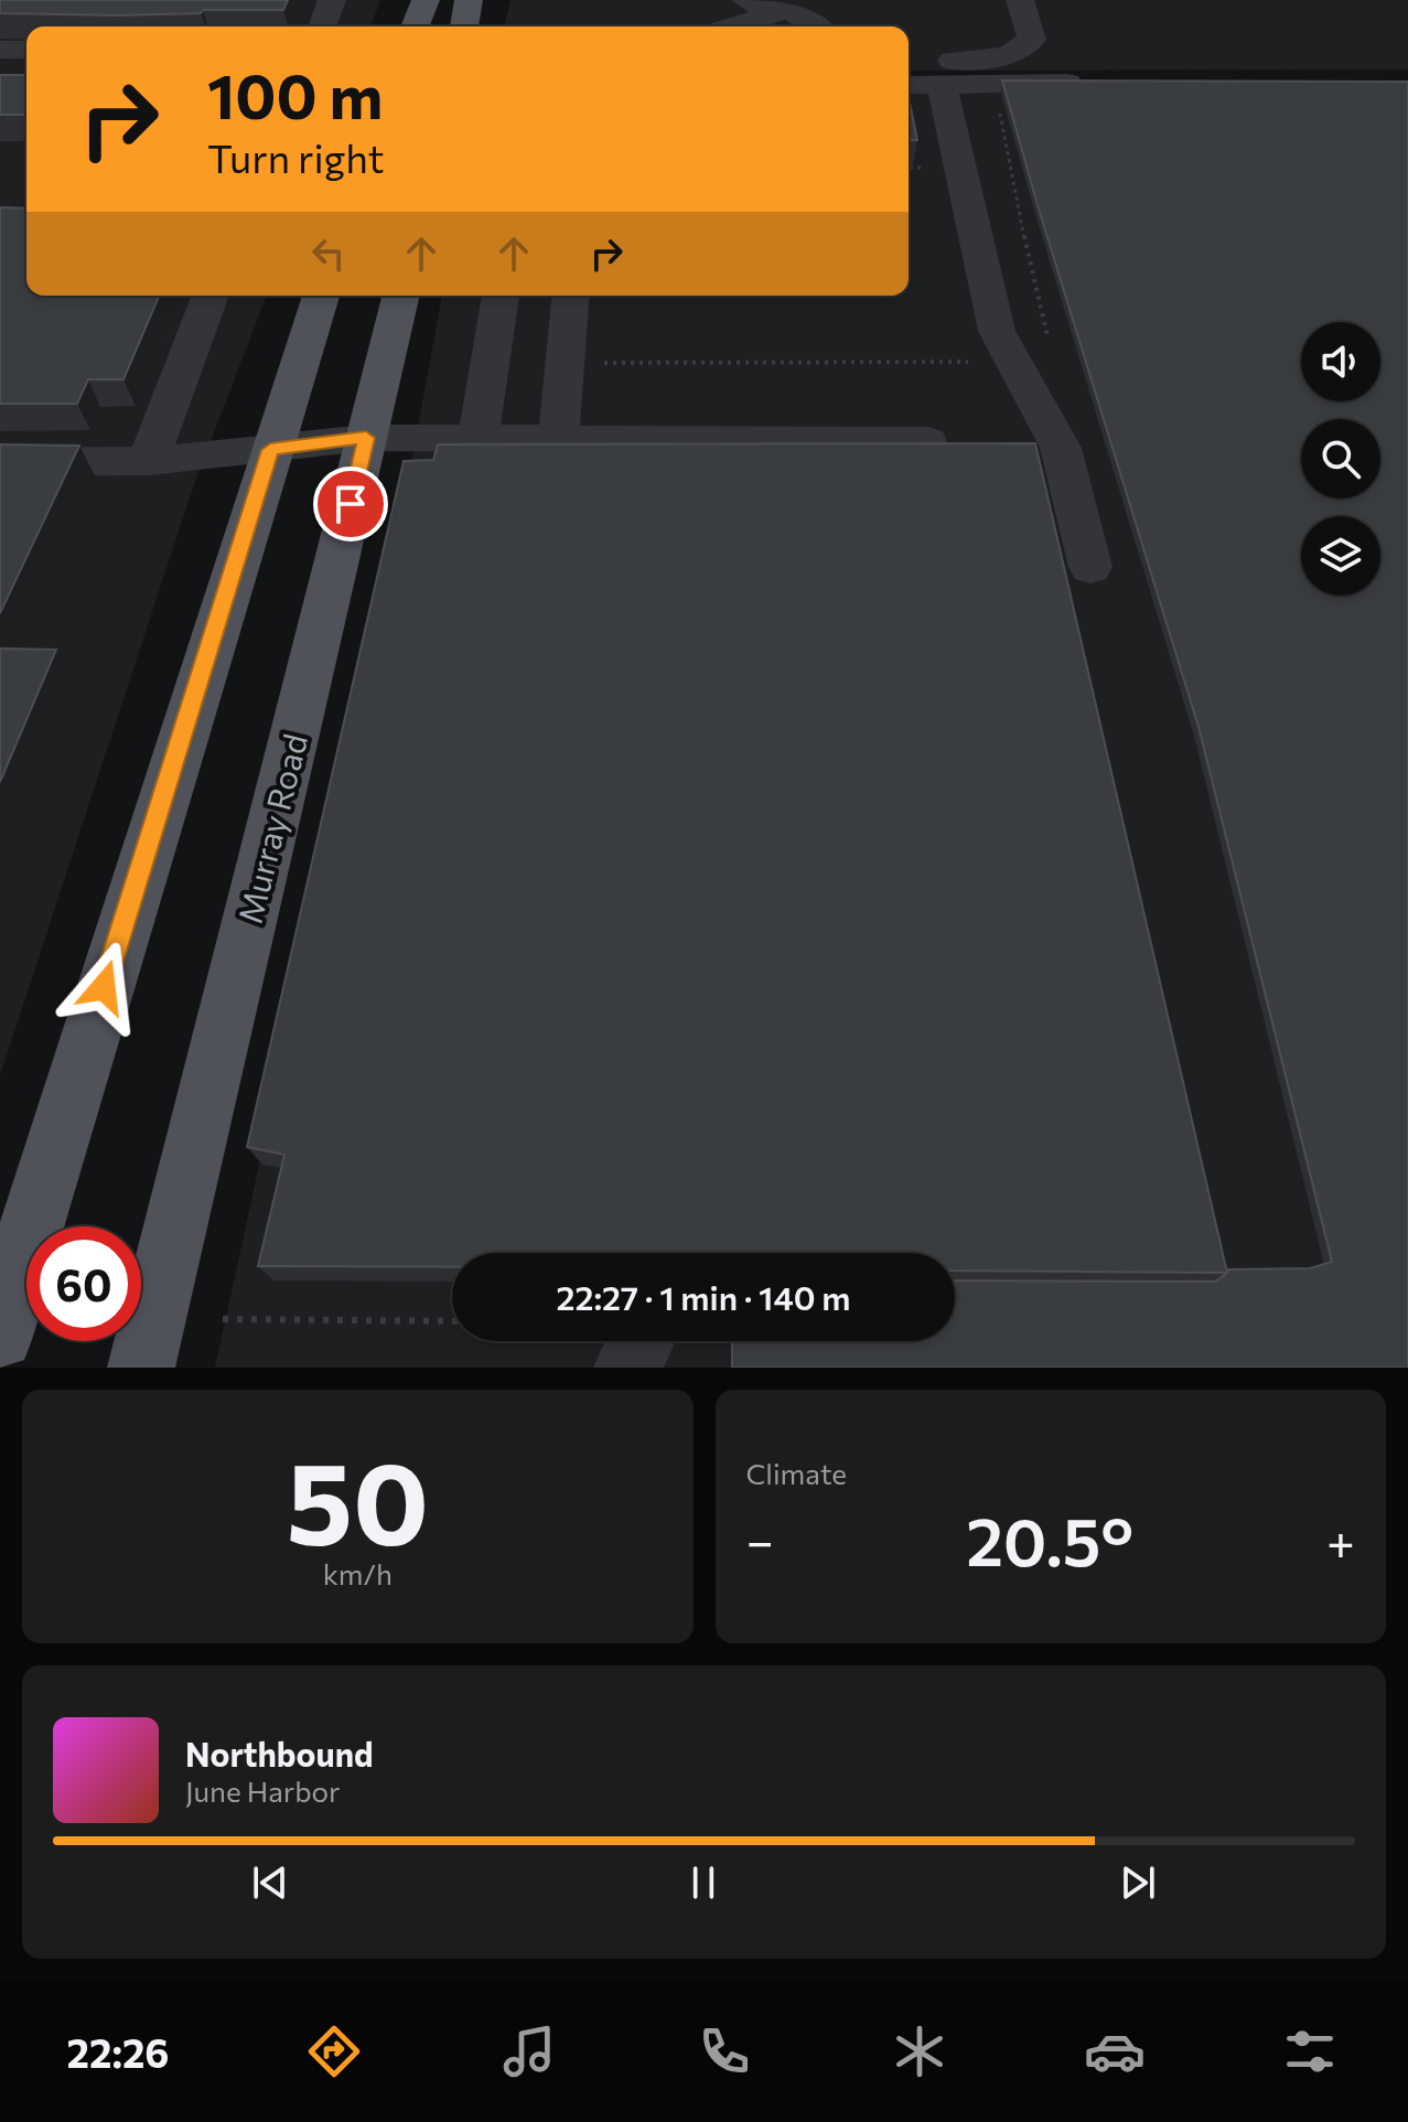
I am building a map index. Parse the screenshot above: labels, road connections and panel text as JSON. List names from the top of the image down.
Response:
{
  "streets": {
    "main road": ["Murray Road"]
  },
  "page": {
    "turn": ["100 m", "Turn right"],
    "limit": "60",
    "trip": "22:27 · 1 min · 140 m",
    "tile": [
      ["50", "km/h"],
      "Climate"
    ],
    "heat": ["−", "20.5°", "+"],
    "song": ["Northbound", "June Harbor"],
    "tabs": "22:26"
  }
}
